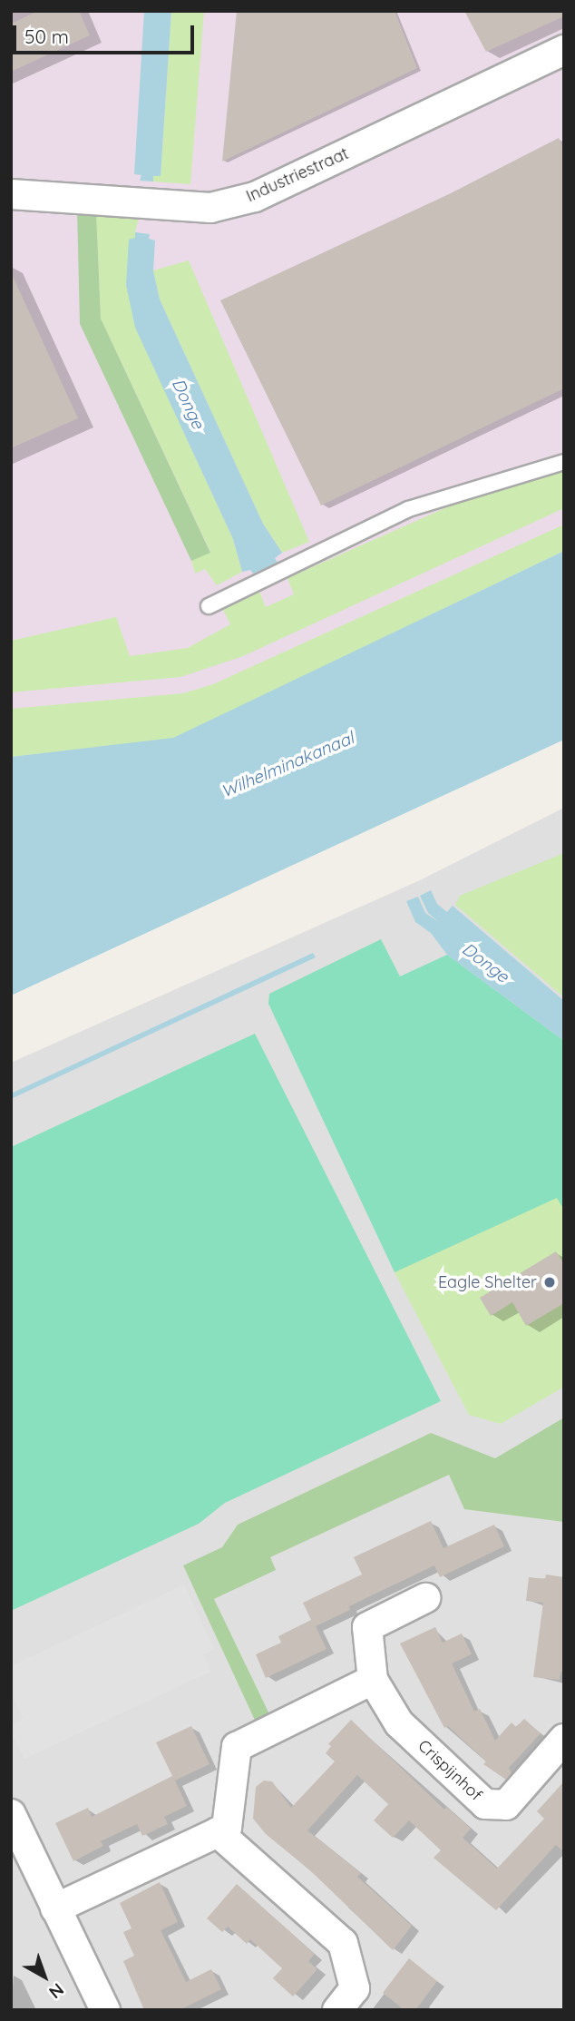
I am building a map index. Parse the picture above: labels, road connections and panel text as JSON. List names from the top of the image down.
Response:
{
  "streets": {
    "street": ["Industriestraat", "Crispijnhof"]
  },
  "water": ["Donge", "Wilhelminakanaal"],
  "places": ["Eagle Shelter"],
  "scale_bar": "50 m",
  "north": "bottom right"
}
